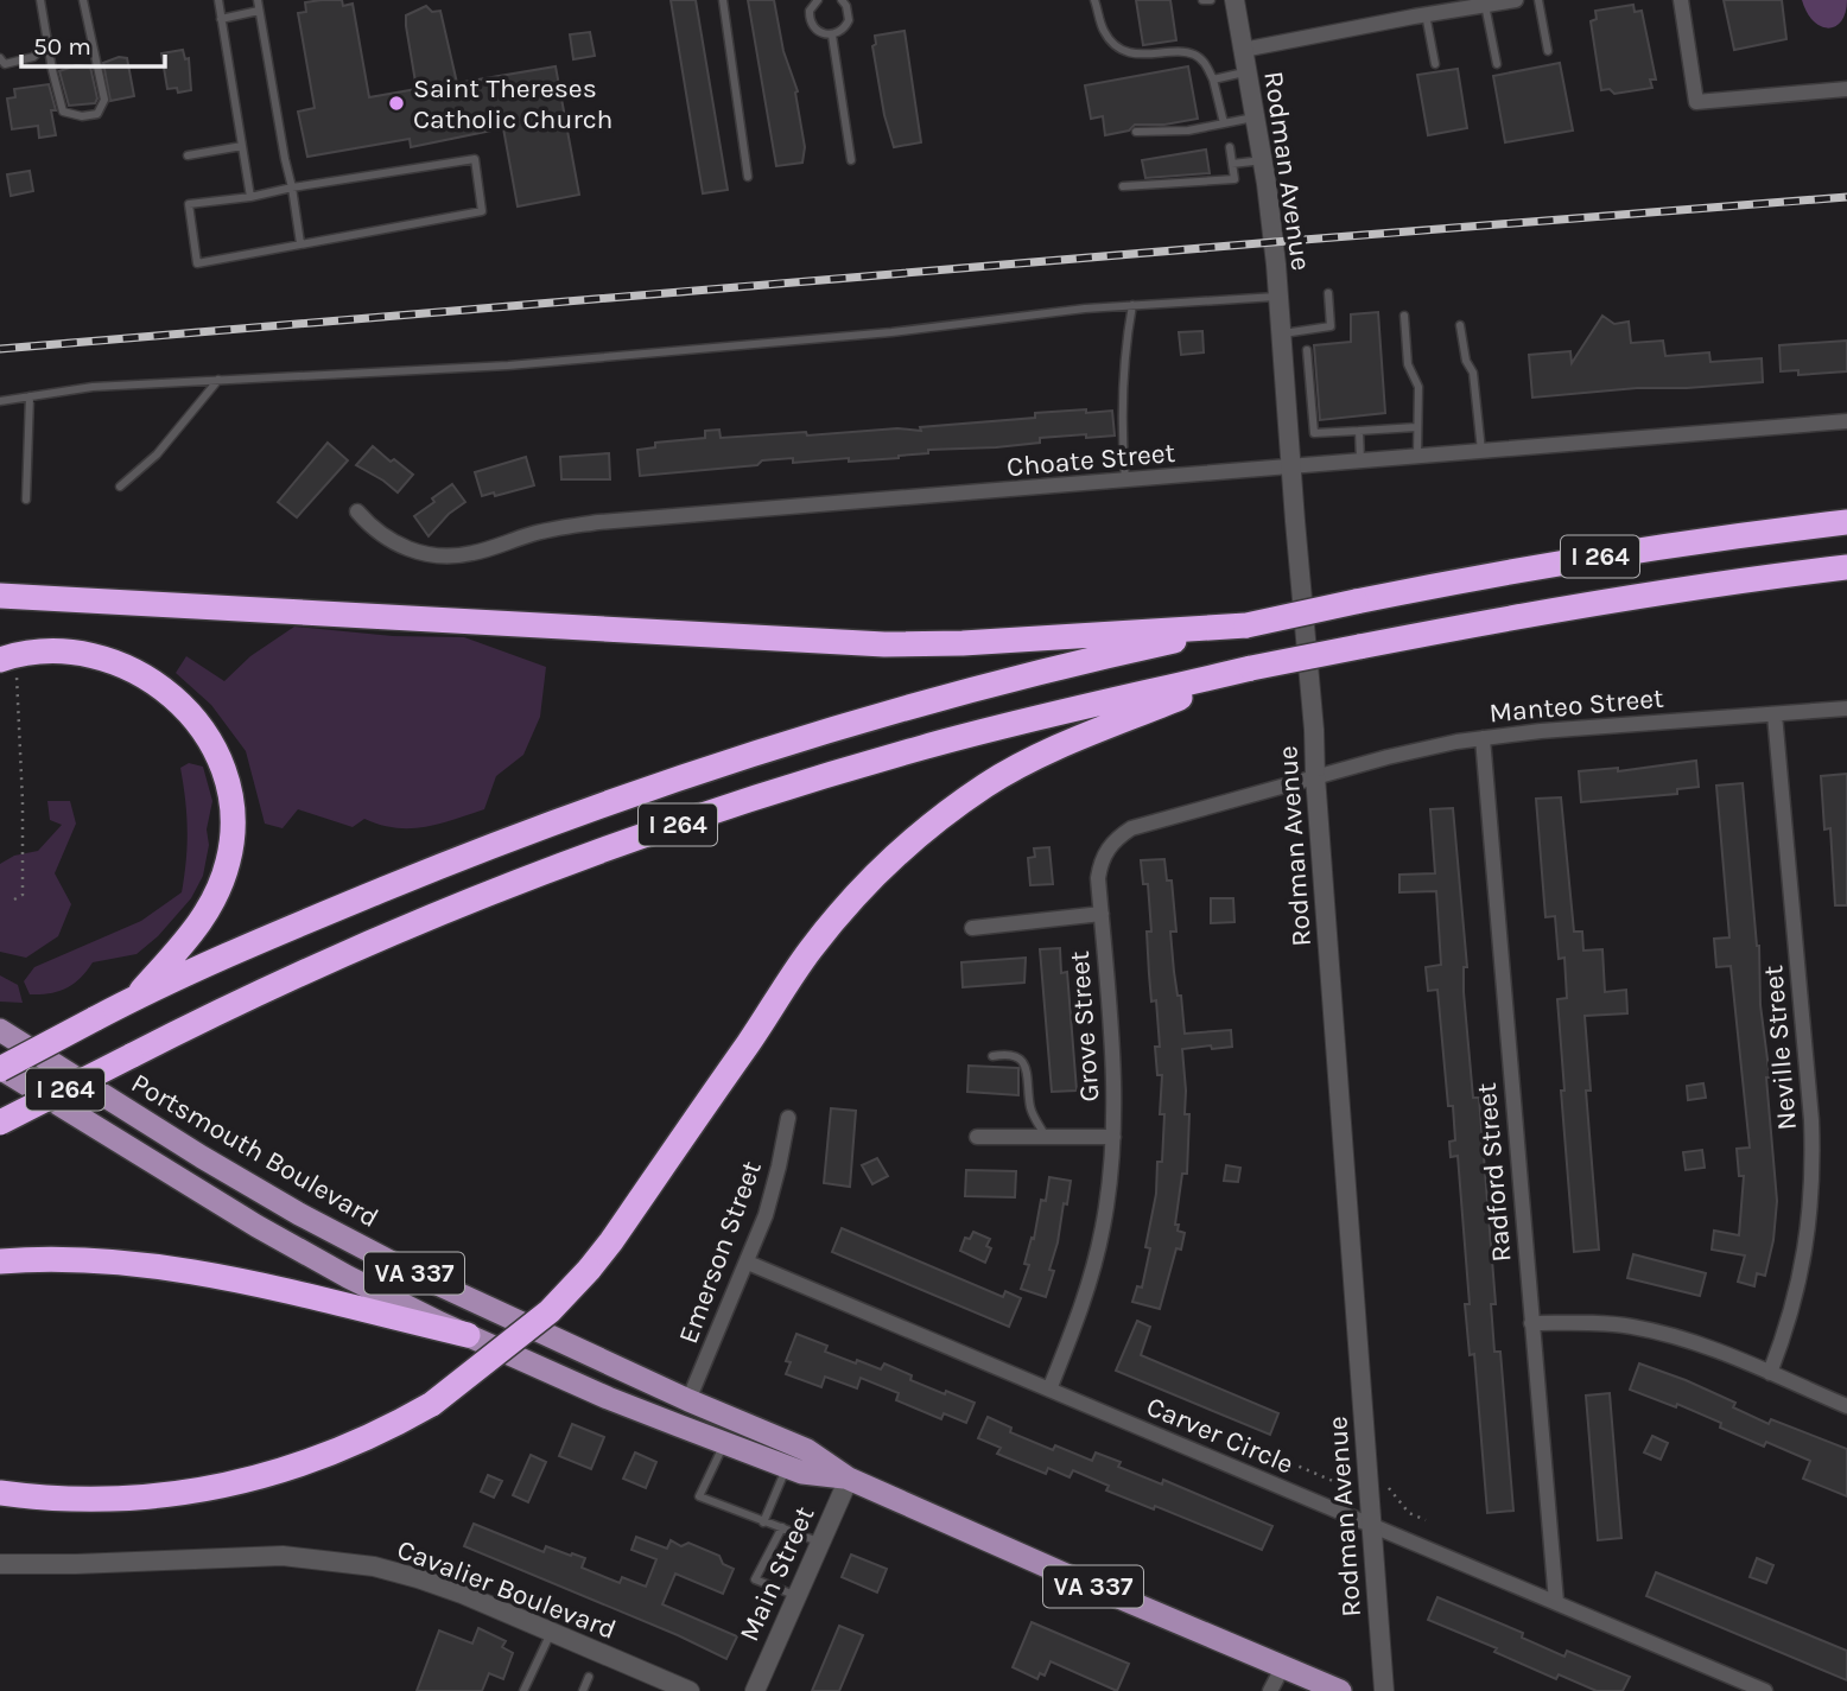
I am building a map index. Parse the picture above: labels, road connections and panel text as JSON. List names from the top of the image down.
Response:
{
  "streets": {
    "highway": ["I 264"],
    "main road": ["Portsmouth Boulevard", "VA 337"],
    "street": [
      "Rodman Avenue",
      "Choate Street",
      "Manteo Street",
      "Grove Street",
      "Neville Street",
      "Radford Street",
      "Emerson Street",
      "Carver Circle",
      "Main Street",
      "Cavalier Boulevard"
    ]
  },
  "crossings": [
    ["Rodman Avenue", "Choate Street"],
    ["Rodman Avenue", "Manteo Street"],
    ["Rodman Avenue", "Grove Street"],
    ["Rodman Avenue", "Carver Circle"],
    ["I 264", "Portsmouth Boulevard"],
    ["Manteo Street", "Grove Street"],
    ["Manteo Street", "Neville Street"],
    ["Manteo Street", "Radford Street"],
    ["Grove Street", "Carver Circle"],
    ["Portsmouth Boulevard", "Emerson Street"],
    ["Portsmouth Boulevard", "Main Street"],
    ["Radford Street", "Carver Circle"],
    ["Emerson Street", "Carver Circle"]
  ],
  "places": ["Saint Thereses Catholic Church"],
  "scale_bar": "50 m"
}
